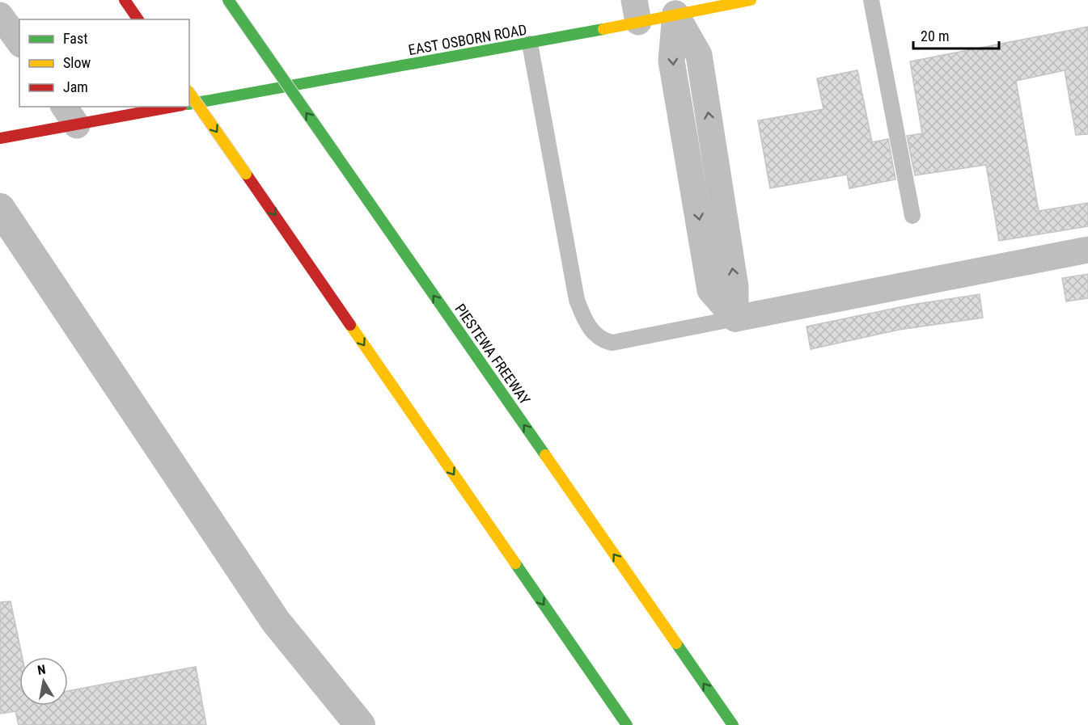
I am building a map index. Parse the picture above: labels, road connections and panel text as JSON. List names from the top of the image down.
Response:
{
  "streets": {
    "main road": ["EAST OSBORN ROAD", "PIESTEWA FREEWAY"]
  },
  "legend": ["Fast", "Slow", "Jam"],
  "scale_bar": "20 m",
  "north": "top"
}
